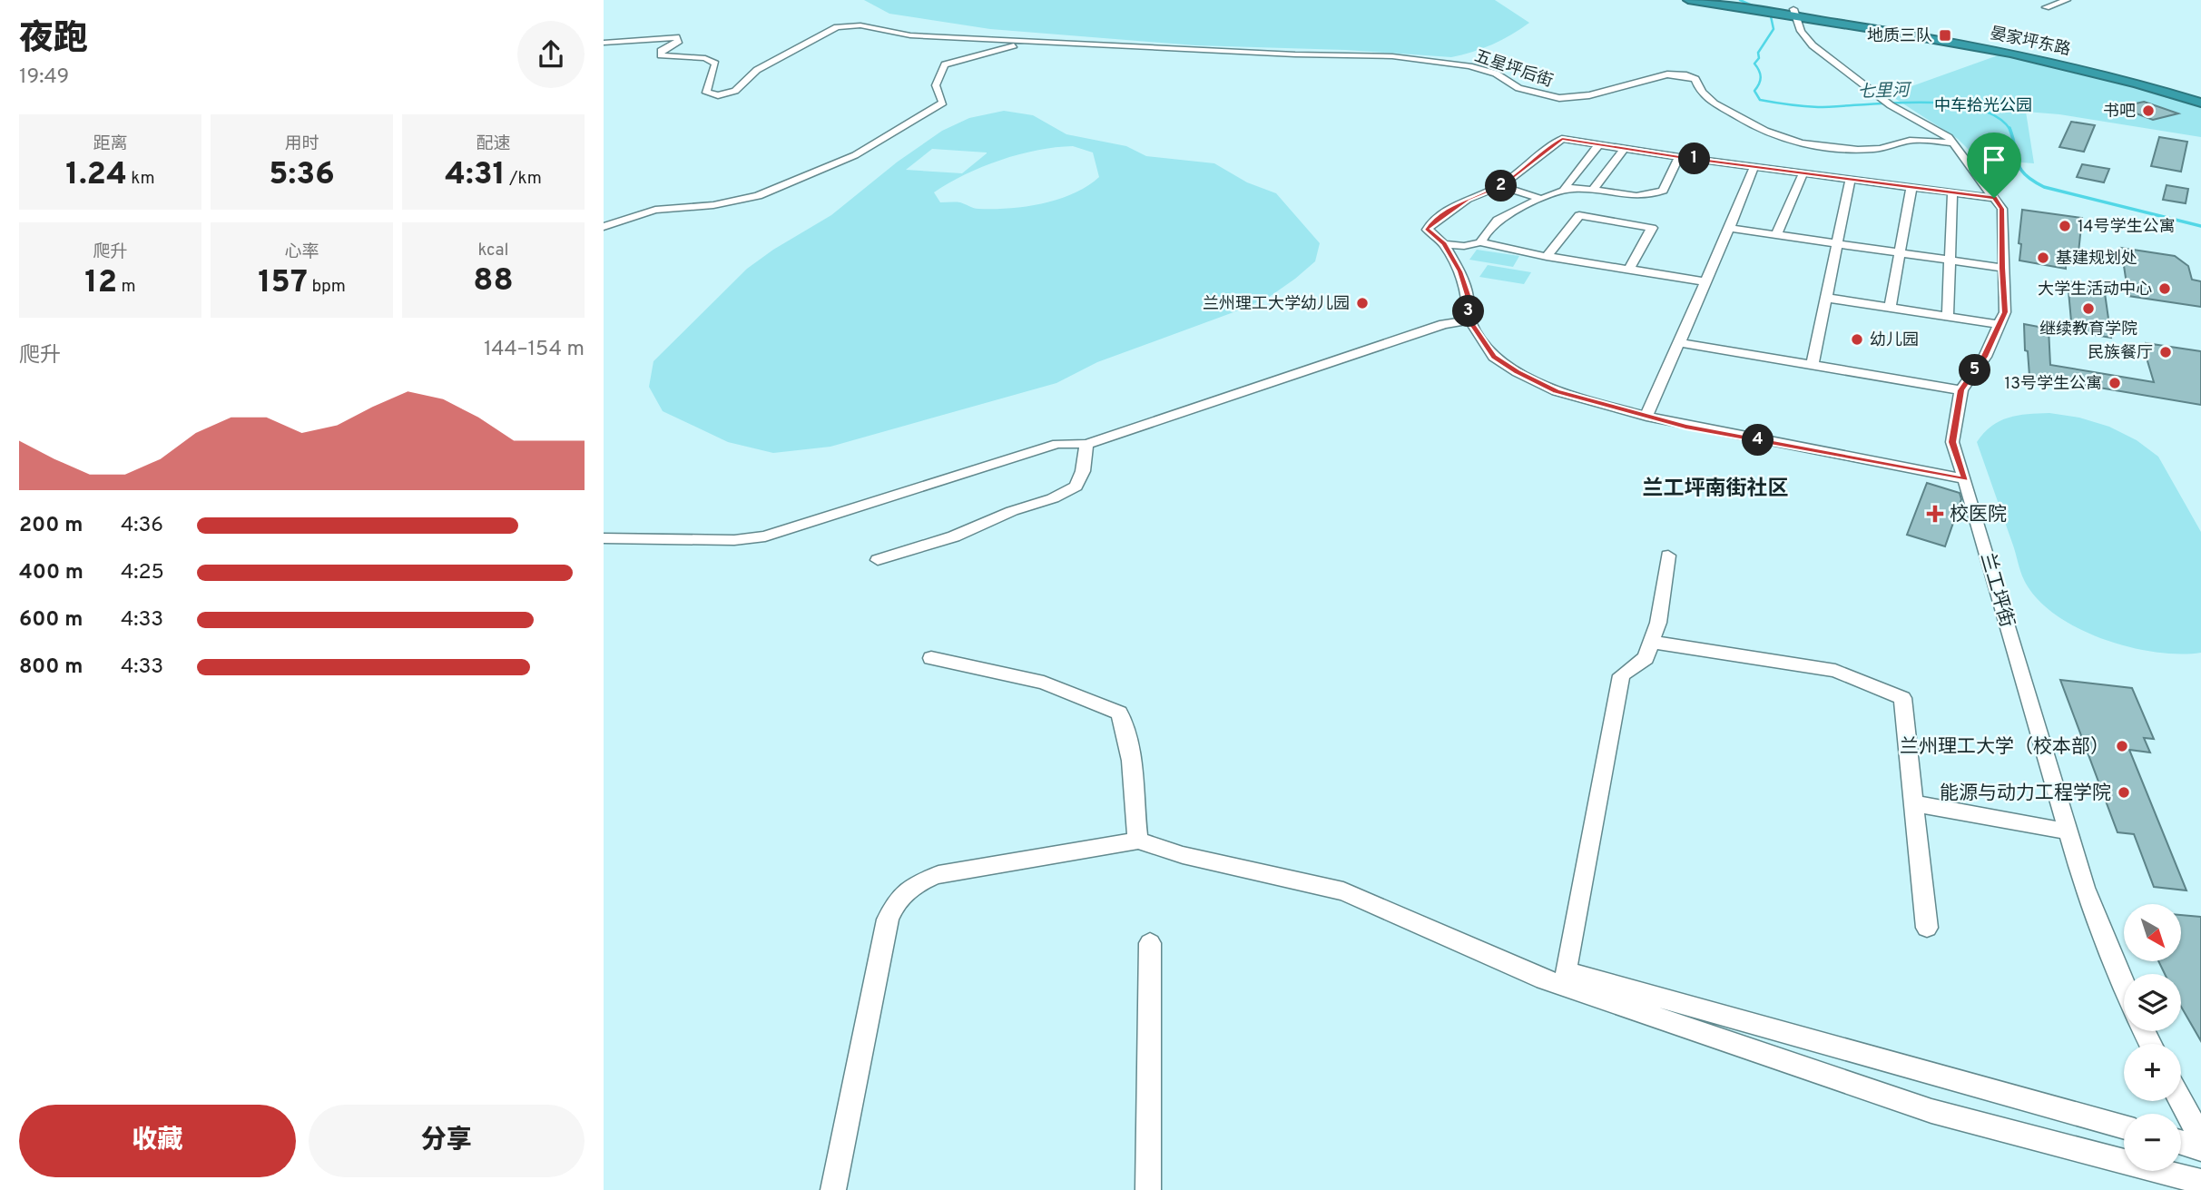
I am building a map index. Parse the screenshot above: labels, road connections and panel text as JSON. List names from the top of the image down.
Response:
{
  "streets": {
    "highway": ["晏家坪东路"],
    "street": ["五星坪后街", "兰工坪街"]
  },
  "crossings": [
    ["五星坪后街", "兰工坪街"]
  ],
  "districts": ["兰工坪南街社区"],
  "water": ["七里河"],
  "parks": ["中车·拾光公园"],
  "places": {
    "transit": ["地质三队"],
    "other": [
      "书吧",
      "14号学生公寓",
      "基建规划处",
      "大学生活动中心",
      "兰州理工大学幼儿园",
      "继续教育学院",
      "幼儿园",
      "民族餐厅",
      "13号学生公寓",
      "兰州理工大学（校本部）",
      "能源与动力工程学院"
    ],
    "health": ["校医院"]
  },
  "north": "bottom right",
  "page": {
    "heading": ["夜跑", "19:49"],
    "stats": [
      ["距离", "1.24 km"],
      ["用时", "5:36"],
      ["配速", "4:31 /km"],
      ["爬升", "12 m"],
      ["心率", "157 bpm"],
      ["kcal", "88"]
    ],
    "pins": [
      "1",
      "2",
      "3",
      "5",
      "4"
    ],
    "chart": ["爬升", "144–154 m"],
    "list": [
      {
        "name": "200 m",
        "note": "4:36"
      },
      {
        "name": "400 m",
        "note": "4:25"
      },
      {
        "name": "600 m",
        "note": "4:33"
      },
      {
        "name": "800 m",
        "note": "4:33"
      }
    ],
    "map_buttons": ["+", "−"],
    "buttons": ["收藏", "分享"]
  }
}
